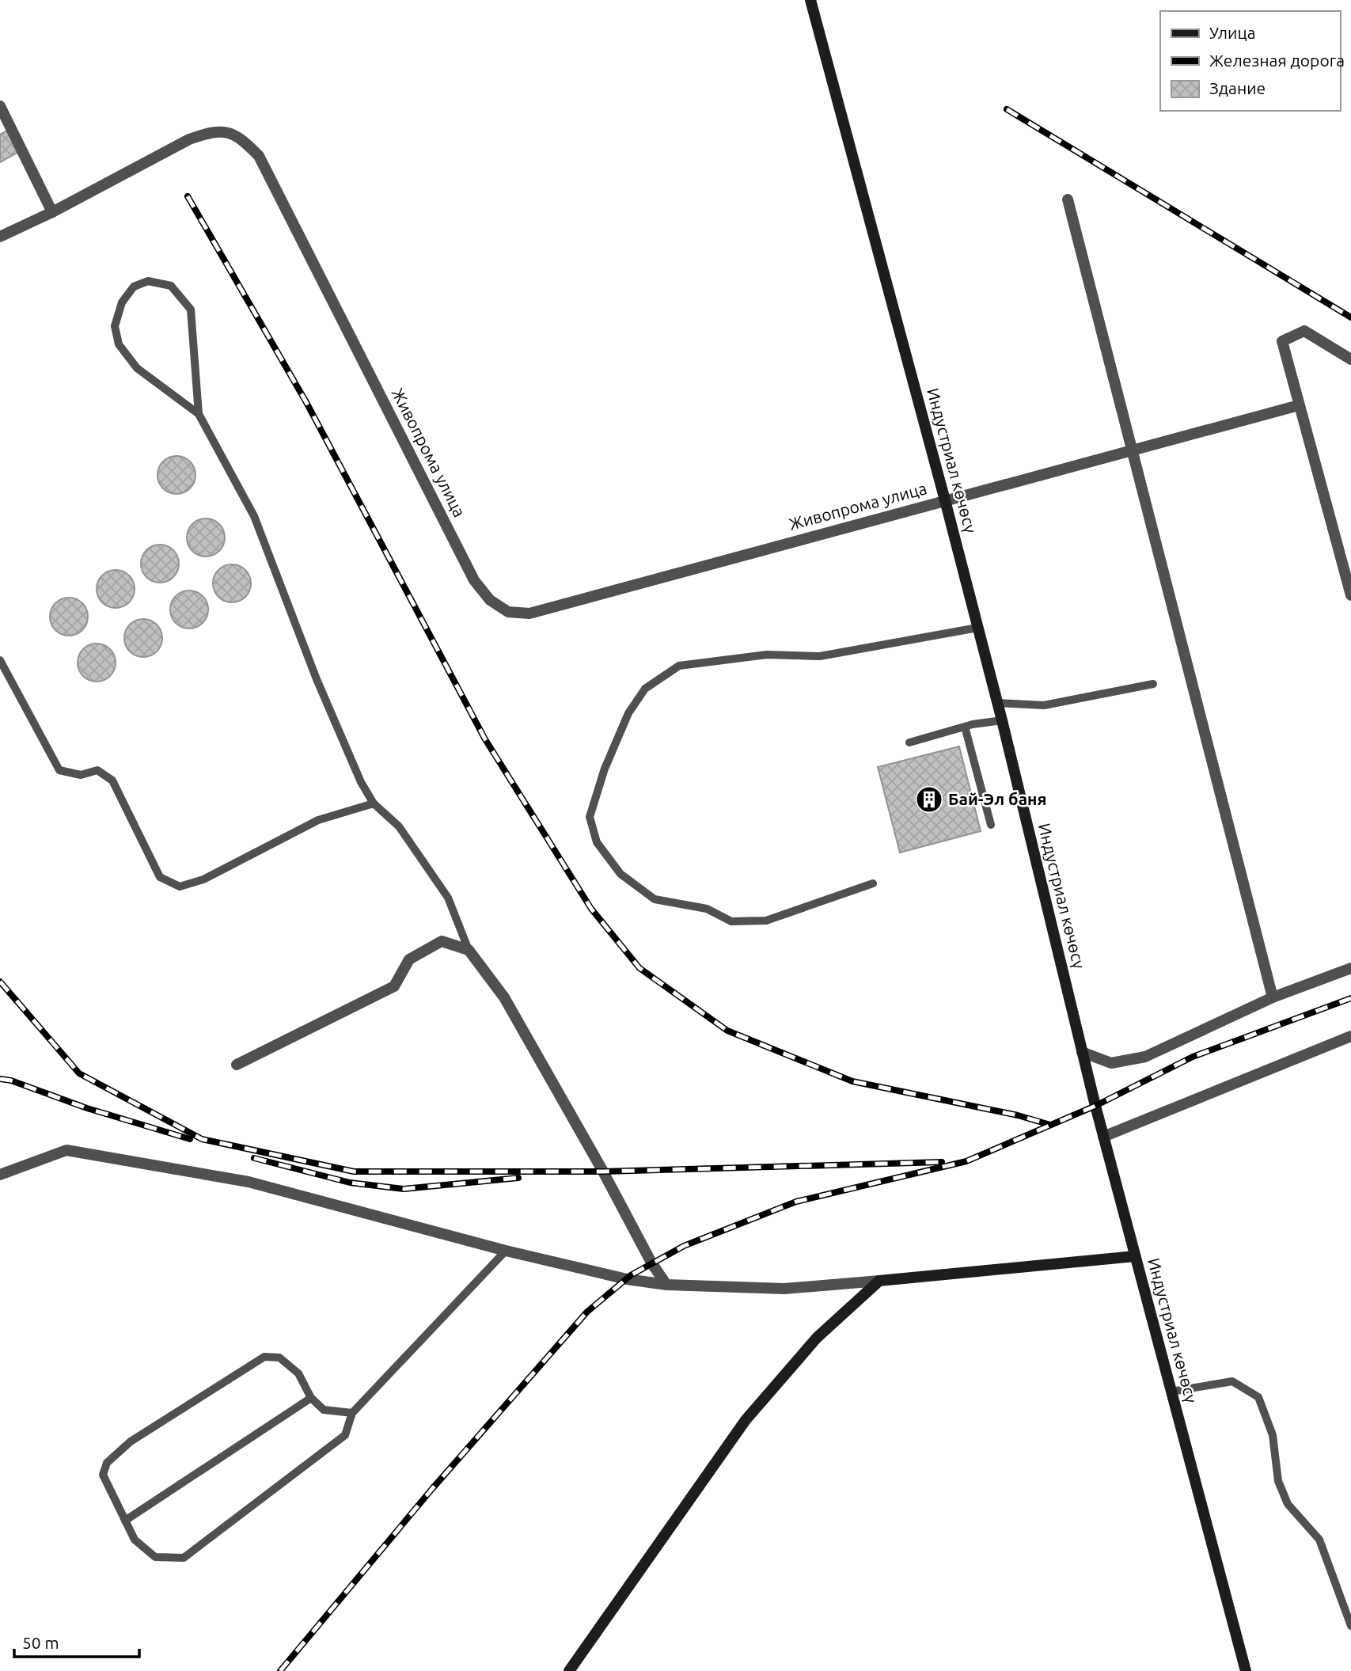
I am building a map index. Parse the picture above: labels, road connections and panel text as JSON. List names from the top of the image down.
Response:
{
  "streets": {
    "main road": ["Индустриал көчөсү"],
    "street": ["Живопрома улица"]
  },
  "crossings": [
    ["Живопрома улица", "Индустриал көчөсү"]
  ],
  "places": {
    "building": ["Бай-Эл баня"]
  },
  "legend": ["Улица", "Железная дорога", "Здание"],
  "scale_bar": "50 m"
}
